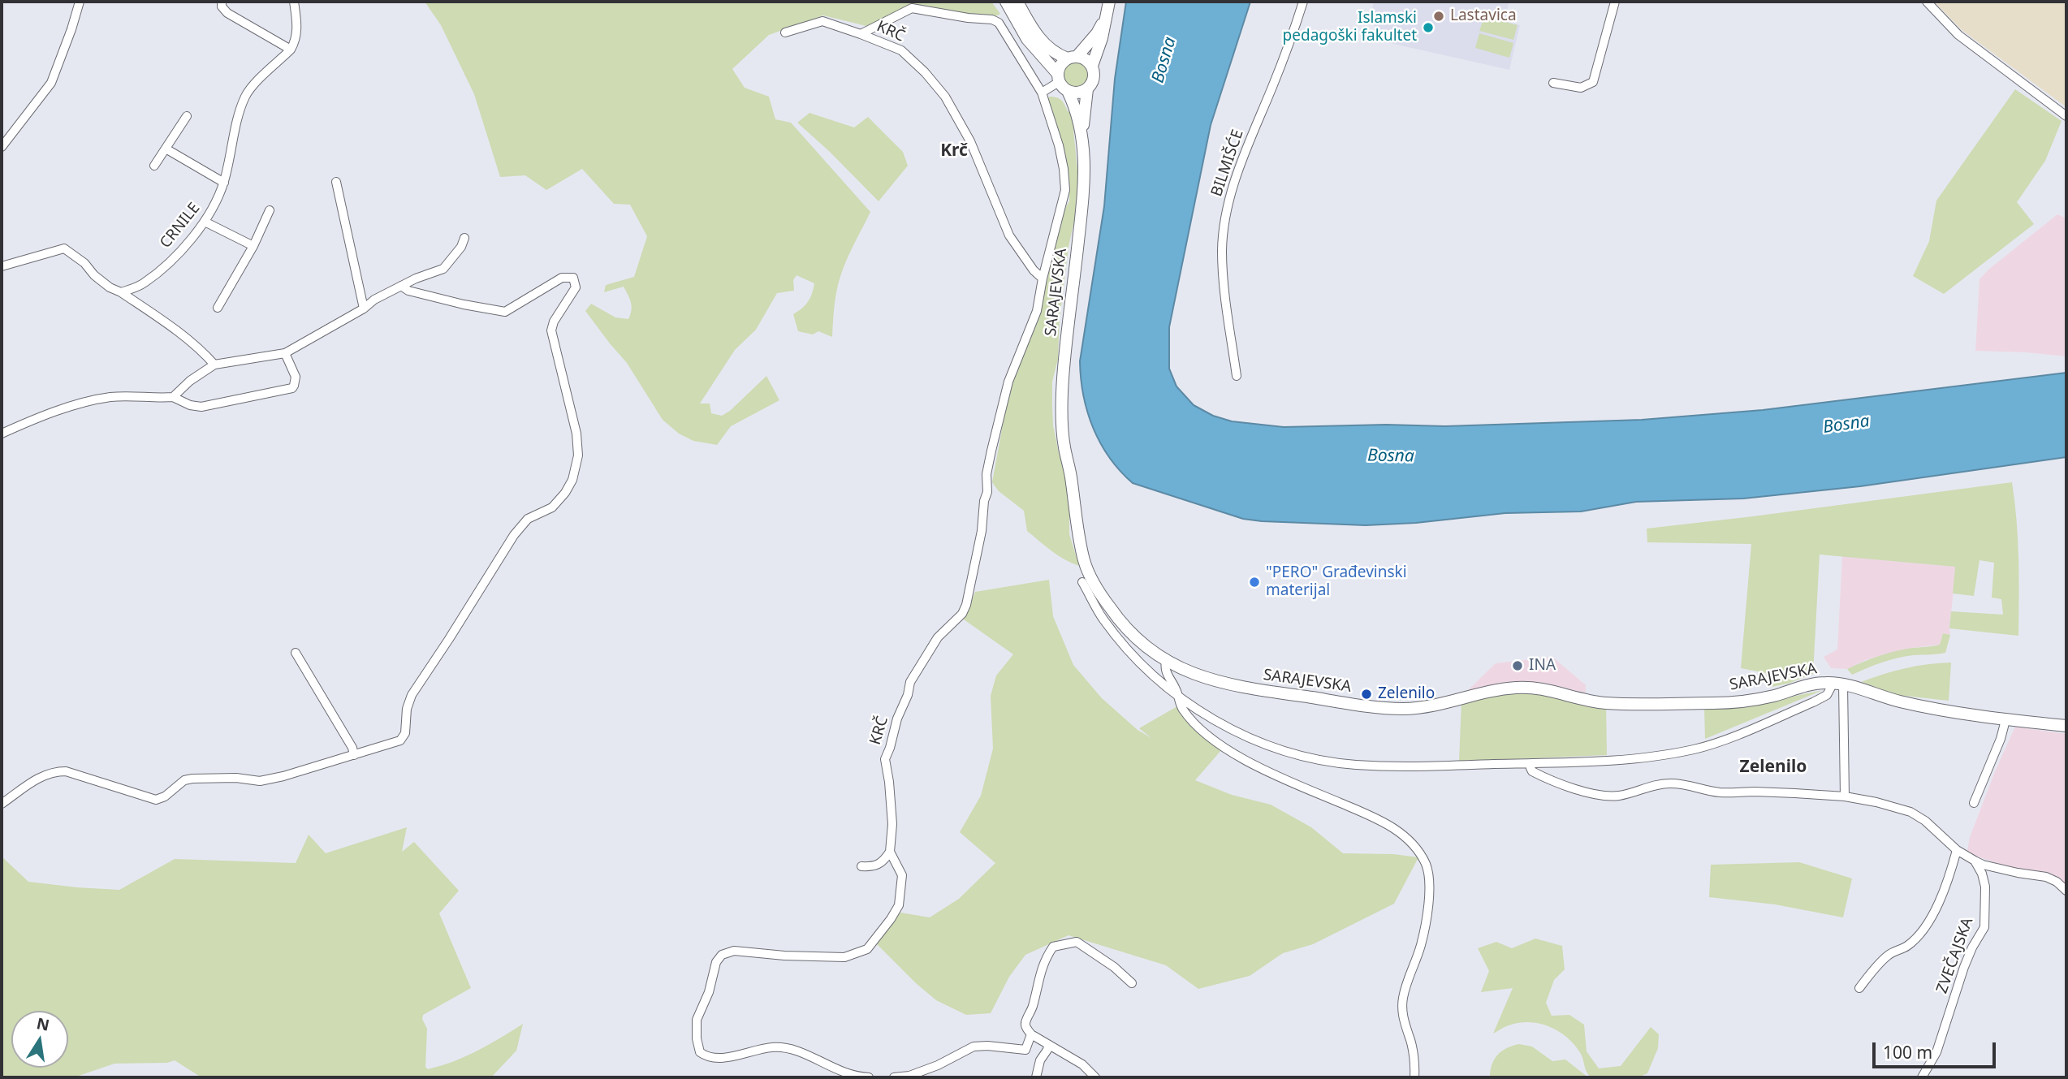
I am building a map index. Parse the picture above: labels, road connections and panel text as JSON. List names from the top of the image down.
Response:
{
  "streets": {
    "main road": ["SARAJEVSKA"],
    "street": [
      "KRČ",
      "BILMIŠĆE",
      "CRNILE",
      "ZVEČAJSKA"
    ]
  },
  "districts": ["Krč", "Zelenilo"],
  "water": ["Bosna"],
  "places": [
    "Lastavica",
    "Islamski pedagoški fakultet",
    "\"PERO\" Građevinski materijal",
    "INA",
    "Zelenilo"
  ],
  "scale_bar": "100 m",
  "north": "top"
}
